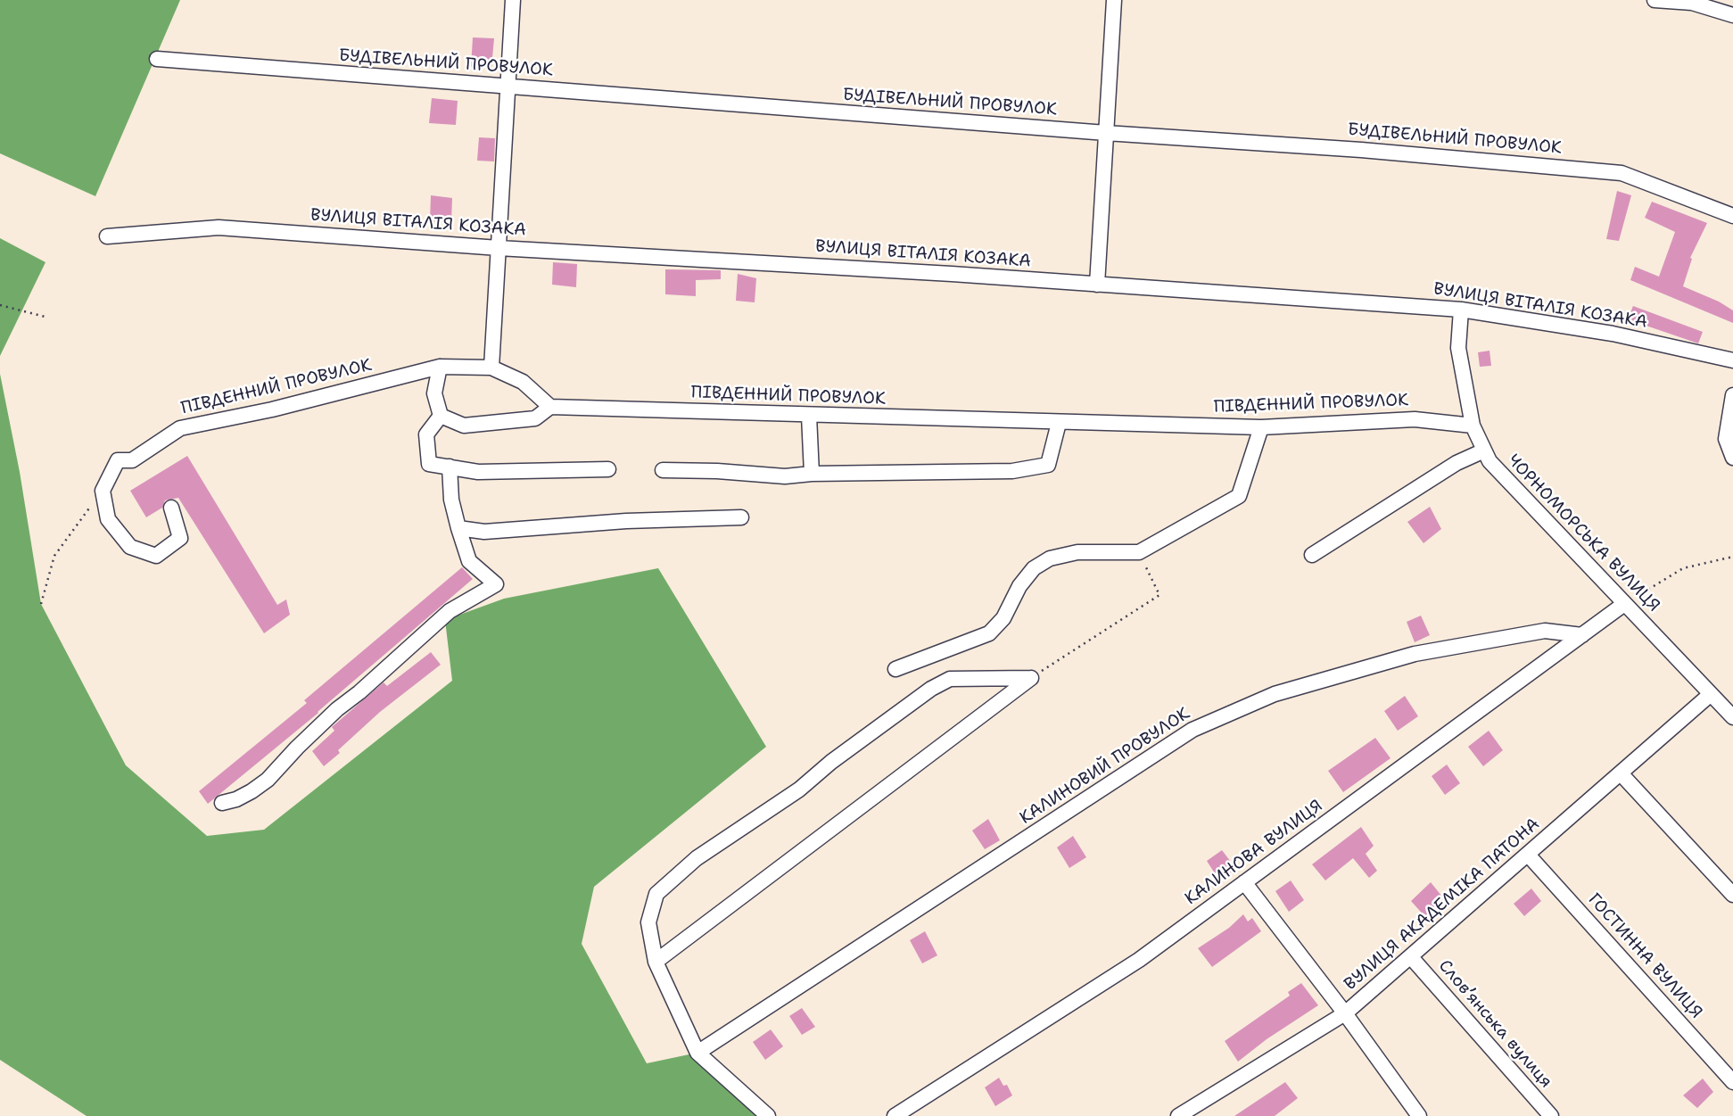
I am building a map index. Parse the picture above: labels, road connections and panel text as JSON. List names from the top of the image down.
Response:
{
  "streets": {
    "street": [
      "БУДІВЕЛЬНИЙ ПРОВУЛОК",
      "ВУЛИЦЯ ВІТАЛІЯ КОЗАКА",
      "ПІВДЕННИЙ ПРОВУЛОК",
      "ЧОРНОМОРСЬКА ВУЛИЦЯ",
      "КАЛИНОВИЙ ПРОВУЛОК",
      "КАЛИНОВА ВУЛИЦЯ",
      "ВУЛИЦЯ АКАДЕМІКА ПАТОНА",
      "ГОСТИННА ВУЛИЦЯ",
      "Словʼянська вулиця"
    ]
  },
  "crossings": [
    ["ВУЛИЦЯ ВІТАЛІЯ КОЗАКА", "ЧОРНОМОРСЬКА ВУЛИЦЯ"],
    ["ПІВДЕННИЙ ПРОВУЛОК", "ЧОРНОМОРСЬКА ВУЛИЦЯ"],
    ["ЧОРНОМОРСЬКА ВУЛИЦЯ", "КАЛИНОВА ВУЛИЦЯ"],
    ["ЧОРНОМОРСЬКА ВУЛИЦЯ", "ВУЛИЦЯ АКАДЕМІКА ПАТОНА"],
    ["КАЛИНОВИЙ ПРОВУЛОК", "КАЛИНОВА ВУЛИЦЯ"],
    ["ВУЛИЦЯ АКАДЕМІКА ПАТОНА", "ГОСТИННА ВУЛИЦЯ"],
    ["ВУЛИЦЯ АКАДЕМІКА ПАТОНА", "Словʼянська вулиця"]
  ]
}
